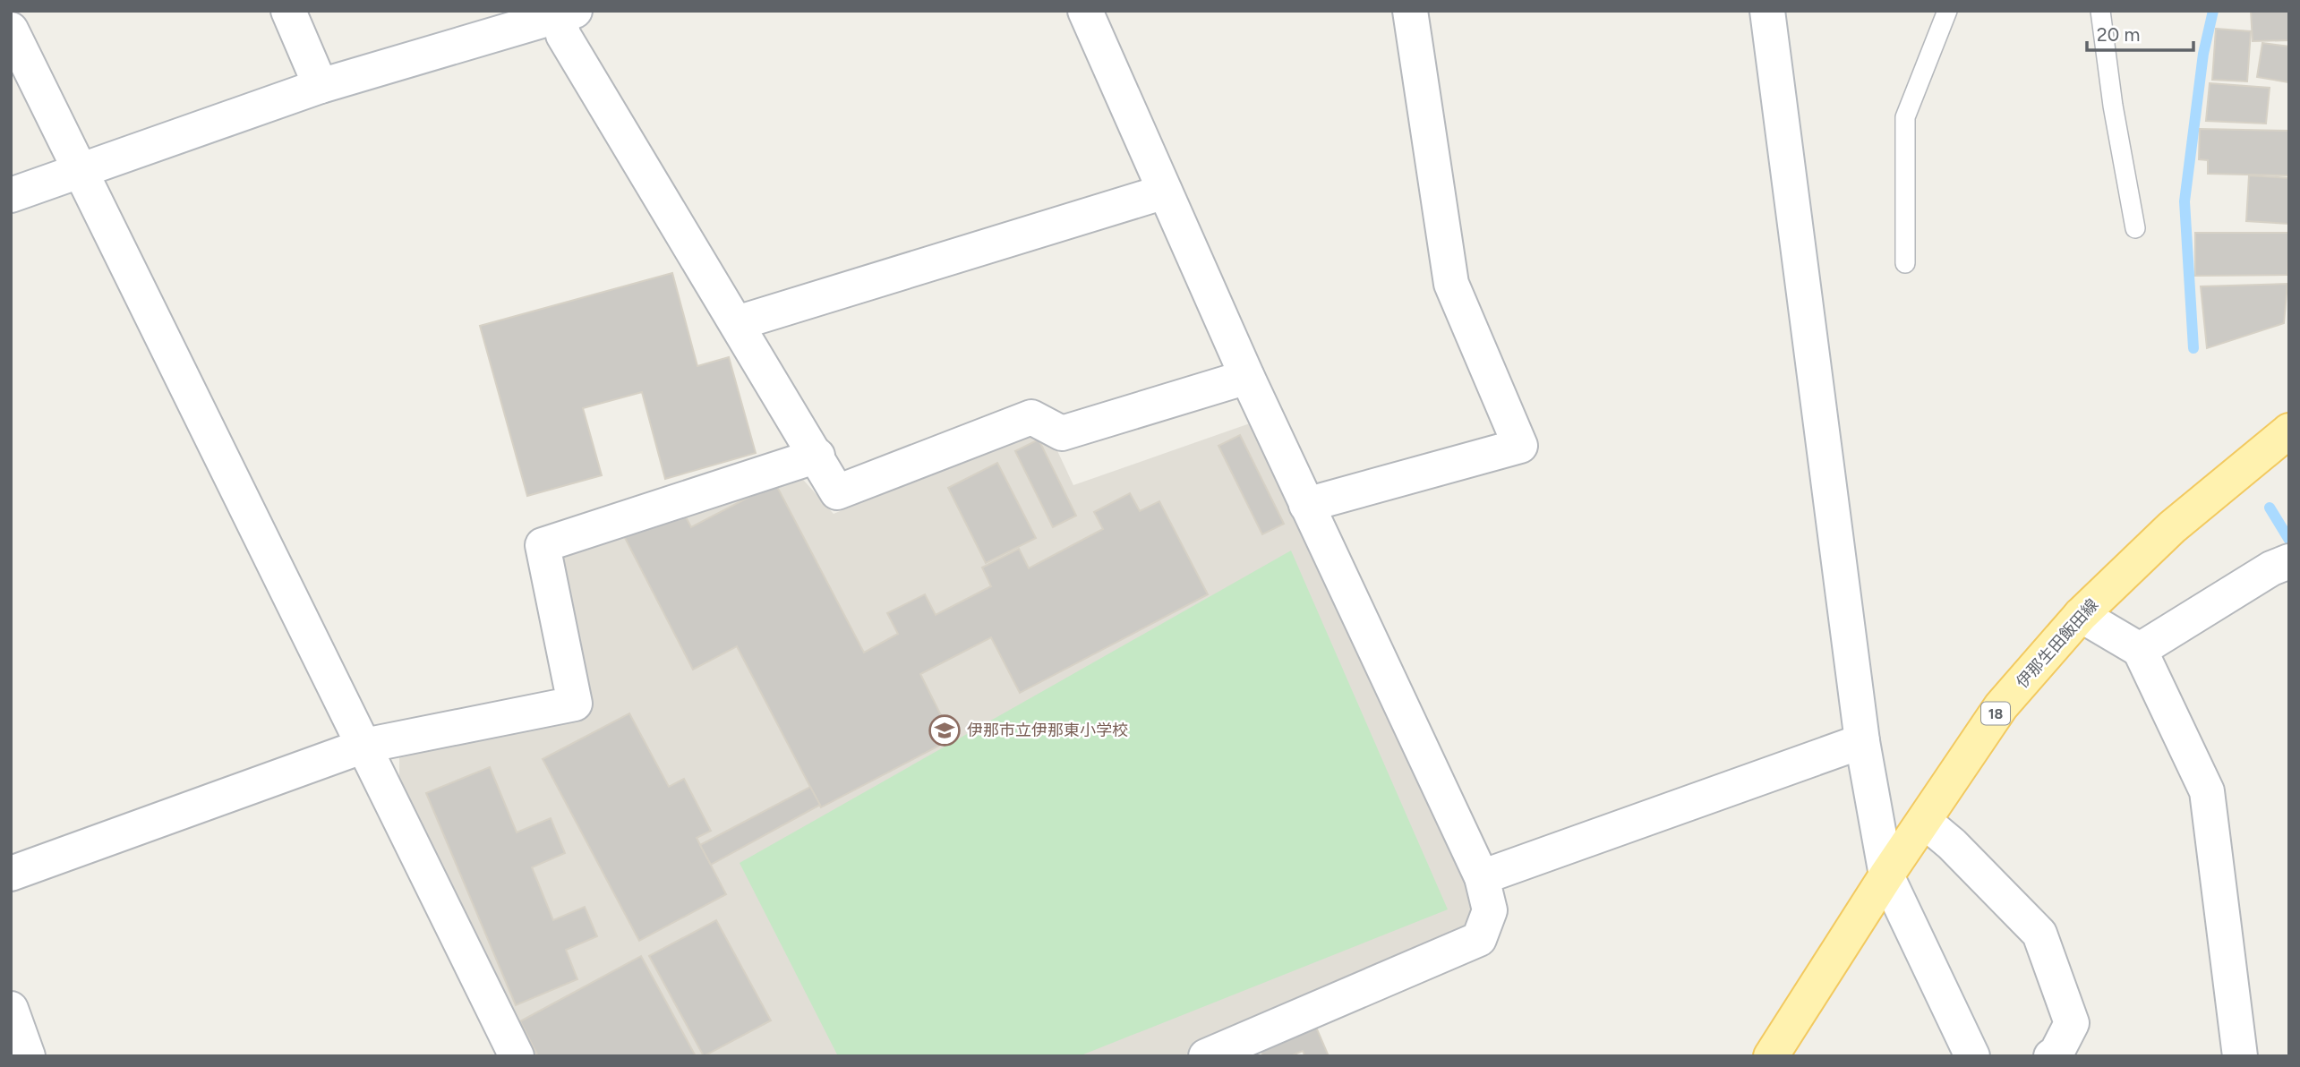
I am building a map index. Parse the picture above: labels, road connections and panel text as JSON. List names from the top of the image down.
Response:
{
  "streets": {
    "main road": ["伊那生田飯田線", "18"]
  },
  "places": {
    "school or university": ["伊那市立伊那東小学校"]
  },
  "scale_bar": "20 m"
}
